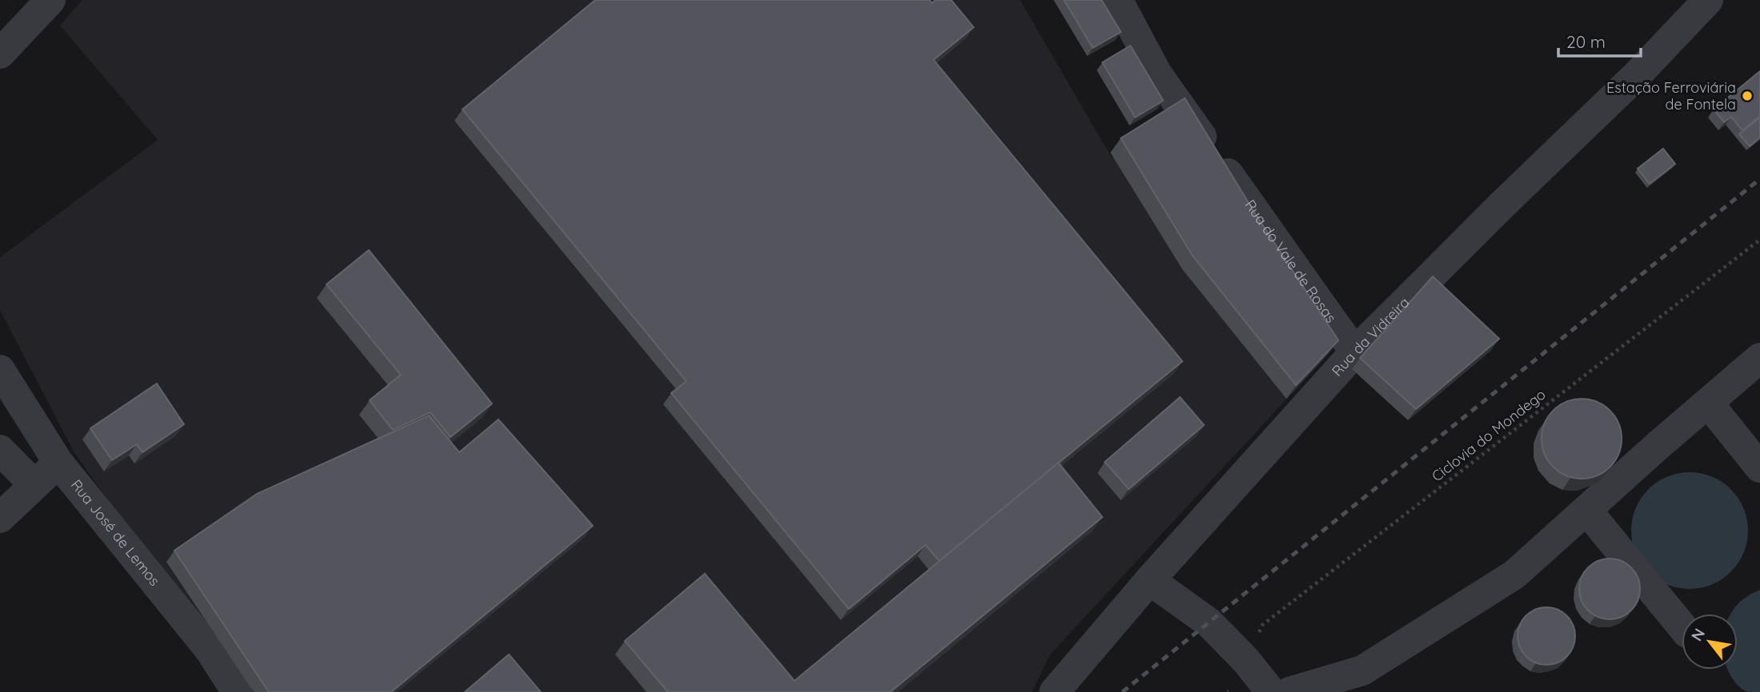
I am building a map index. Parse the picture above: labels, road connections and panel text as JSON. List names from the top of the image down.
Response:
{
  "streets": {
    "street": ["Rua do Vale de Rosas", "Rua da Vidreira", "Rua José de Lemos"],
    "path": ["Ciclovia do Mondego"]
  },
  "crossings": [
    ["Rua do Vale de Rosas", "Rua da Vidreira"]
  ],
  "places": ["Estação Ferroviária de Fontela"],
  "scale_bar": "20 m",
  "north": "top left"
}
